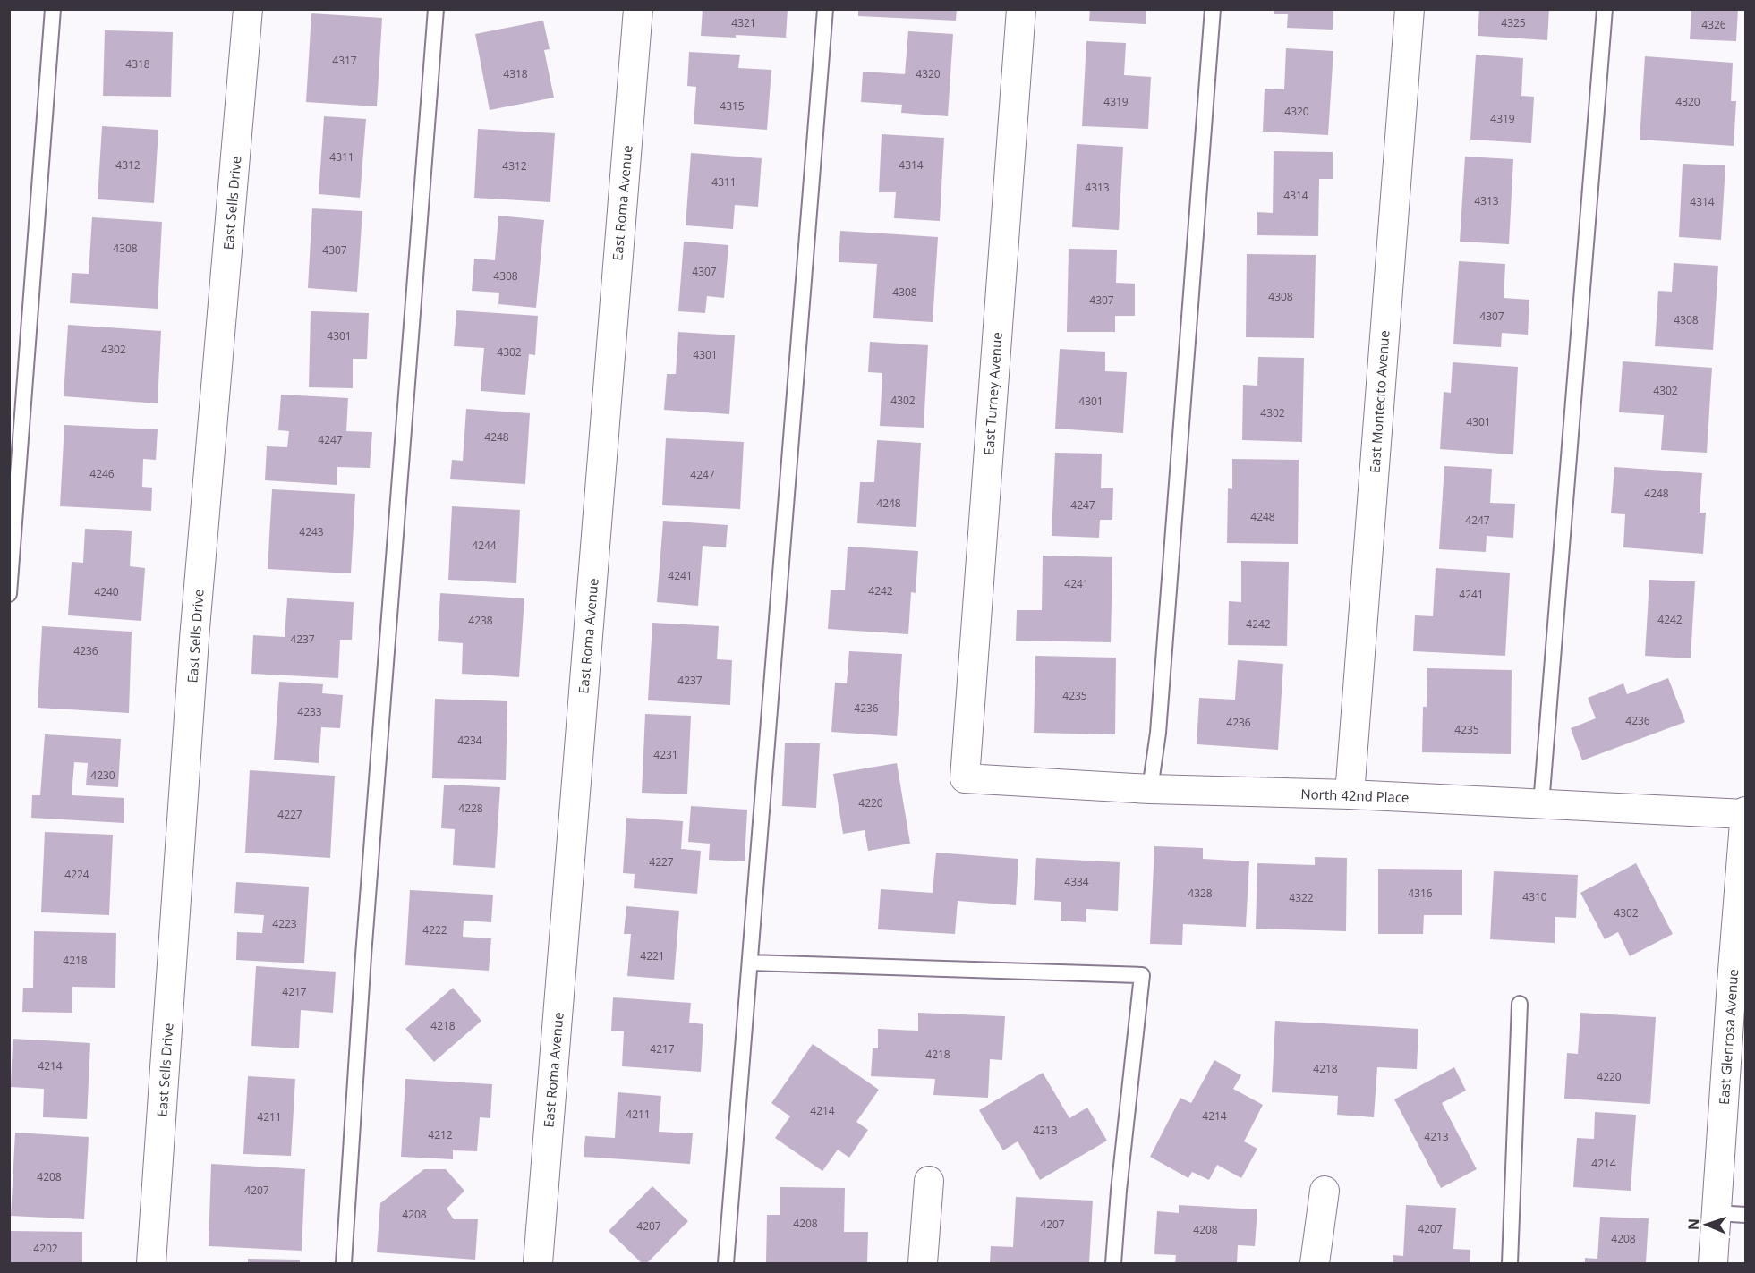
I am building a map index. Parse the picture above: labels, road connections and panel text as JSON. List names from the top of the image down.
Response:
{
  "streets": {
    "street": [
      "East Sells Drive",
      "East Roma Avenue",
      "East Turney Avenue",
      "East Montecito Avenue",
      "North 42nd Place",
      "East Glenrosa Avenue"
    ]
  },
  "crossings": [
    ["East Turney Avenue", "North 42nd Place"],
    ["East Montecito Avenue", "North 42nd Place"],
    ["North 42nd Place", "East Glenrosa Avenue"]
  ],
  "house_numbers": [
    "4321",
    "4325",
    "4326",
    "4317",
    "4318",
    "4318",
    "4320",
    "4319",
    "4320",
    "4315",
    "4320",
    "4319",
    "4311",
    "4312",
    "4314",
    "4312",
    "4311",
    "4313",
    "4314",
    "4313",
    "4314",
    "4308",
    "4307",
    "4307",
    "4308",
    "4308",
    "4308",
    "4307",
    "4307",
    "4308",
    "4301",
    "4302",
    "4302",
    "4301",
    "4302",
    "4302",
    "4301",
    "4302",
    "4301",
    "4248",
    "4247",
    "4246",
    "4247",
    "4248",
    "4248",
    "4247",
    "4248",
    "4247",
    "4243",
    "4244",
    "4241",
    "4241",
    "4242",
    "4240",
    "4241",
    "4242",
    "4238",
    "4242",
    "4237",
    "4236",
    "4237",
    "4235",
    "4236",
    "4233",
    "4236",
    "4236",
    "4235",
    "4234",
    "4231",
    "4230",
    "4220",
    "4228",
    "4227",
    "4227",
    "4224",
    "4334",
    "4328",
    "4316",
    "4310",
    "4322",
    "4302",
    "4223",
    "4222",
    "4221",
    "4218",
    "4217",
    "4218",
    "4217",
    "4218",
    "4214",
    "4218",
    "4220",
    "4214",
    "4211",
    "4214",
    "4211",
    "4213",
    "4212",
    "4213",
    "4214",
    "4208",
    "4207",
    "4208",
    "4208",
    "4207",
    "4207",
    "4207",
    "4208",
    "4208",
    "4202"
  ],
  "north": "left"
}
